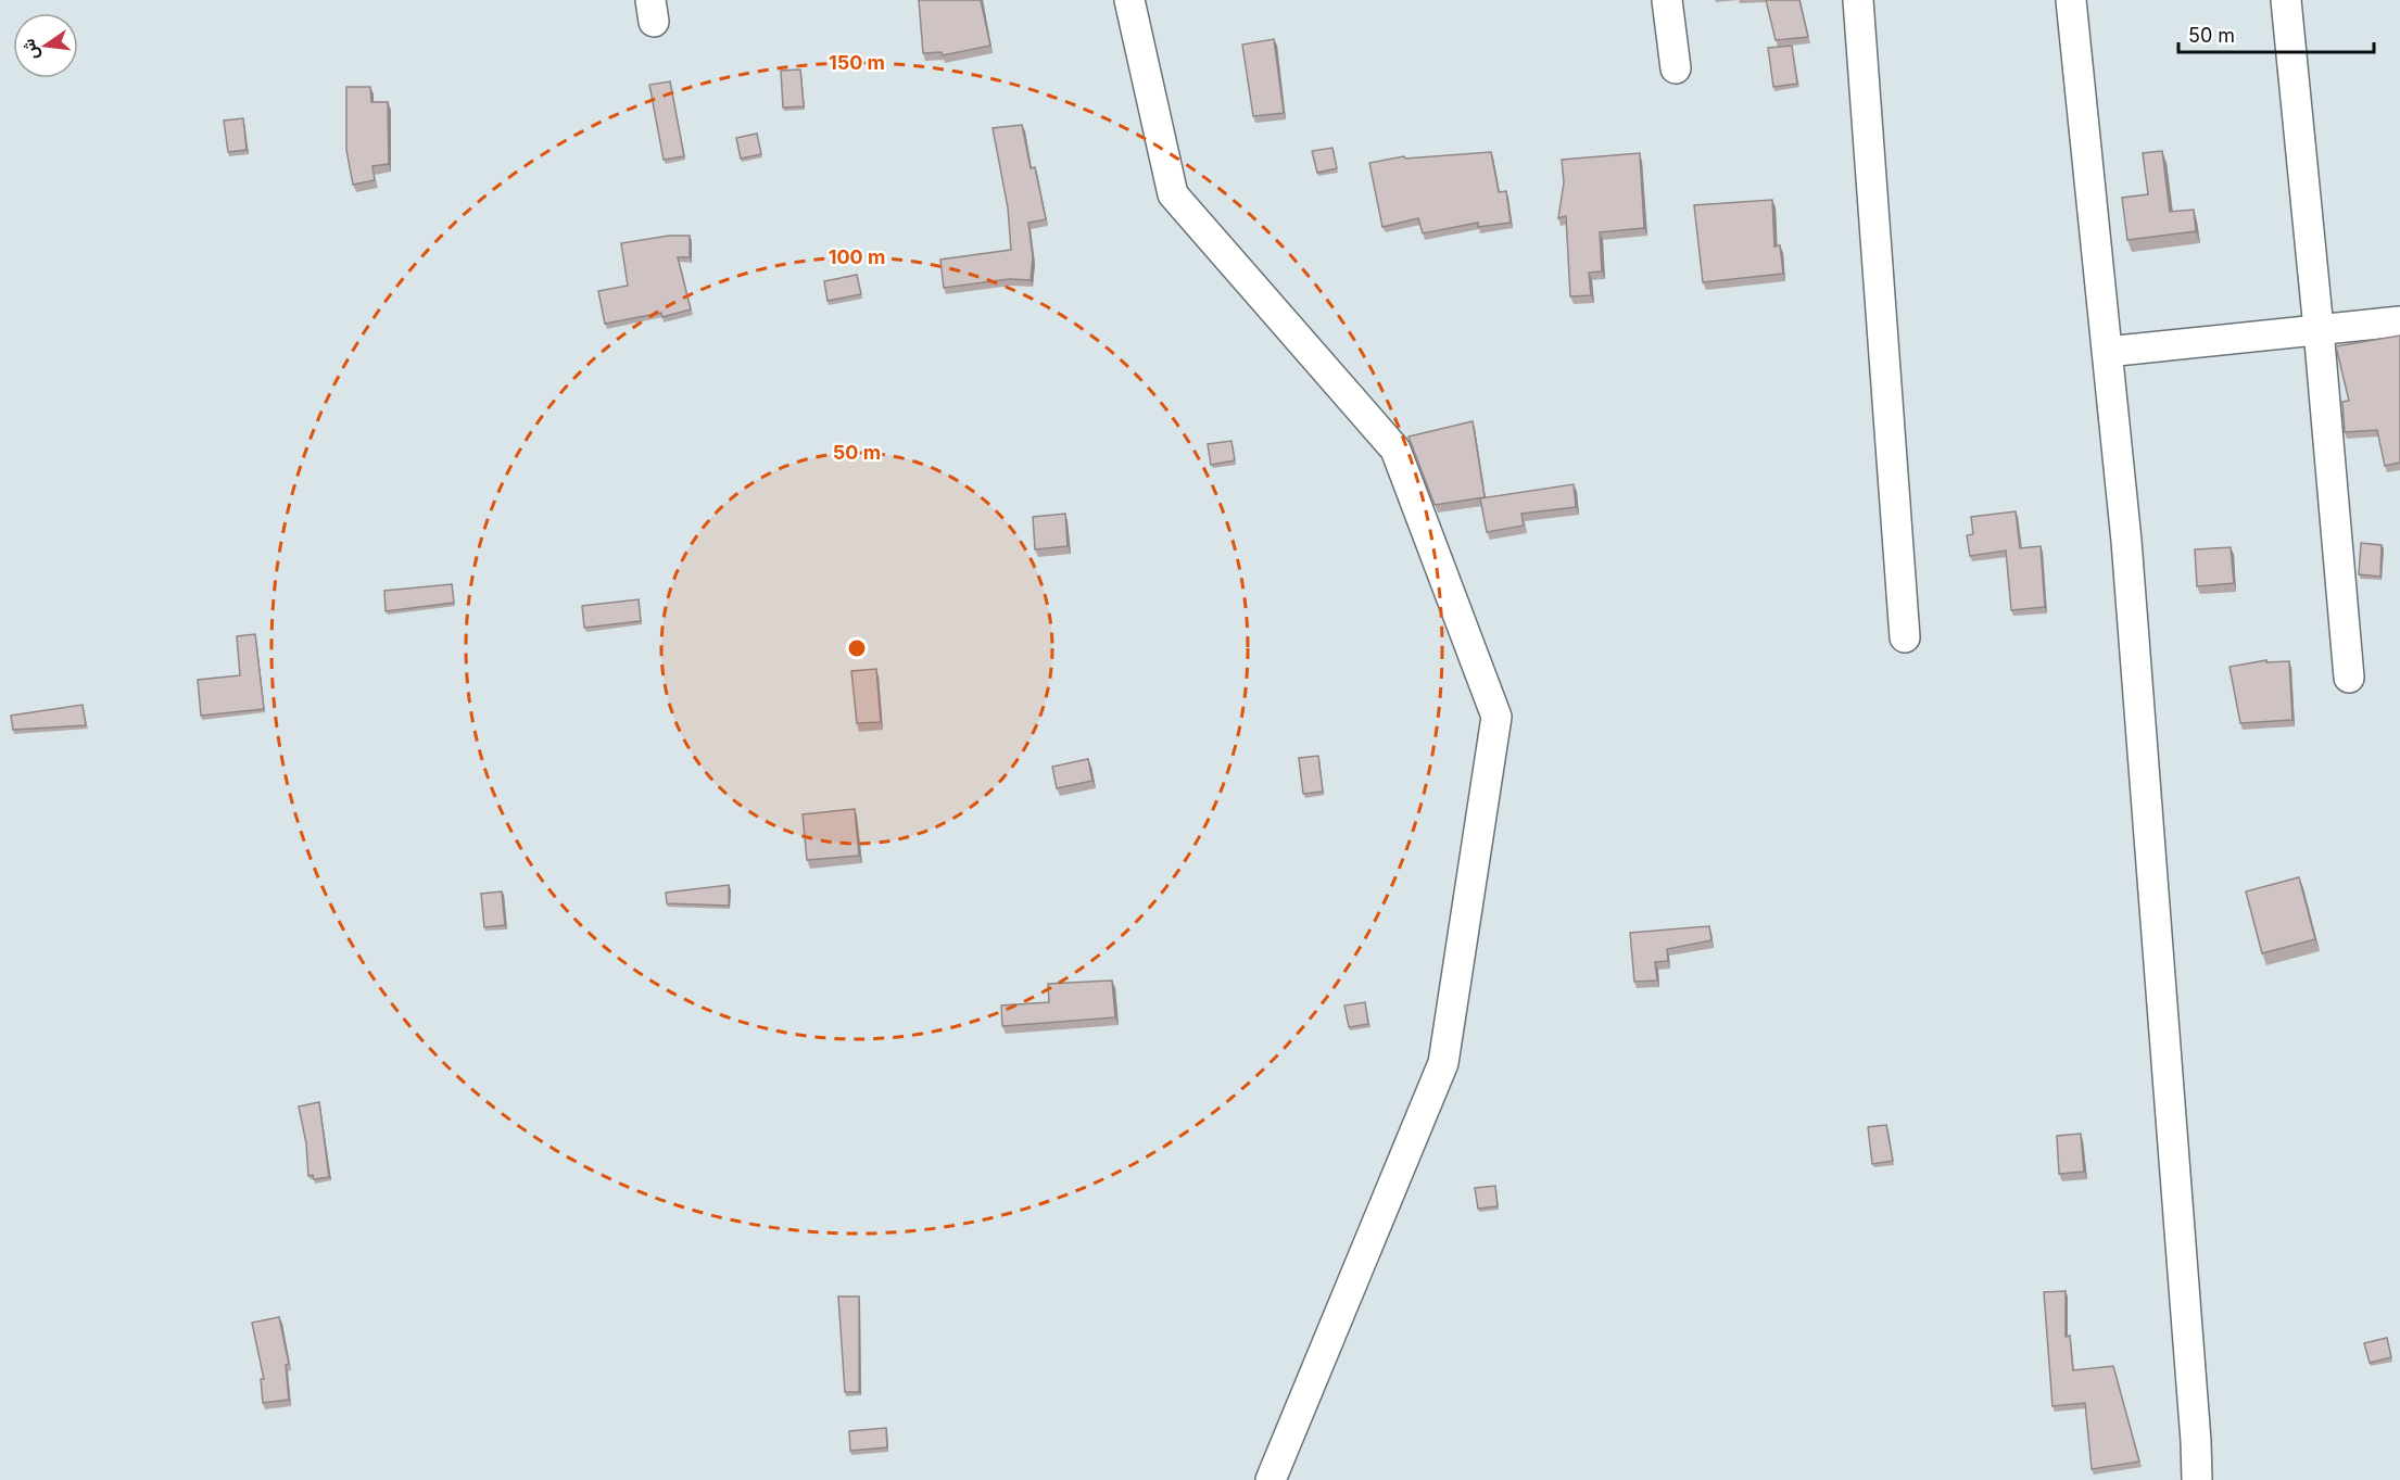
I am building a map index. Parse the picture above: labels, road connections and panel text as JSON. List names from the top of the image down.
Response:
{
  "scale_bar": "50 m",
  "north": "left",
  "rings": ["150 m", "100 m", "50 m"]
}
